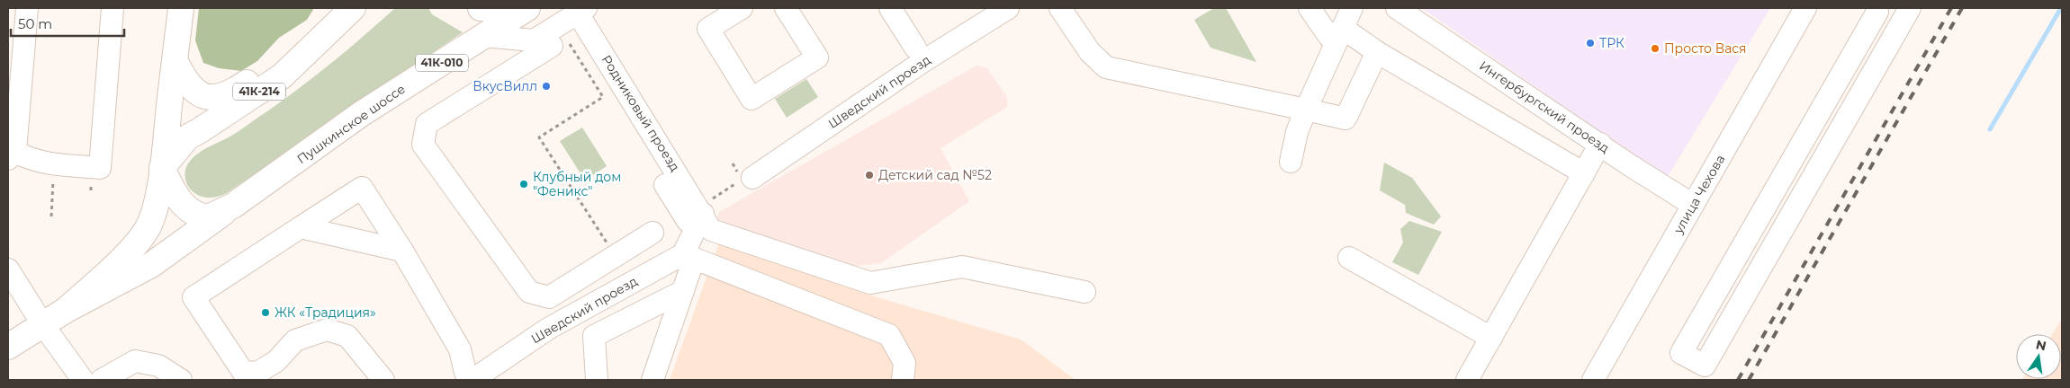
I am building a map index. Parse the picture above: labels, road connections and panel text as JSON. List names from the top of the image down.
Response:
{
  "streets": {
    "main road": ["41К-010", "41К-214", "Пушкинское шоссе"],
    "street": [
      "Шведский проезд",
      "Ингербургский проезд",
      "Родниковый проезд",
      "улица Чехова"
    ]
  },
  "crossings": [
    ["41К-010", "41К-214"],
    ["41К-010", "Пушкинское шоссе"],
    ["Ингербургский проезд", "улица Чехова"]
  ],
  "places": [
    "ТРК",
    "Просто Вася",
    "ВкусВилл",
    "Детский сад №52",
    "Клубный дом \"Феникс\"",
    "ЖК «Традиция»"
  ],
  "scale_bar": "50 m",
  "north": "top"
}
